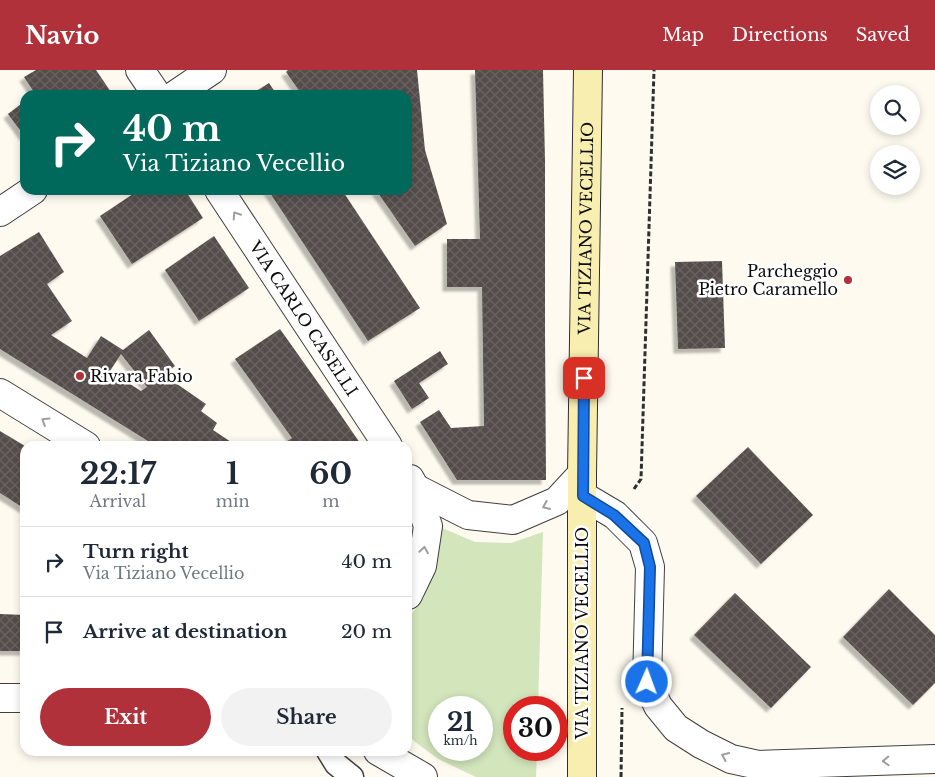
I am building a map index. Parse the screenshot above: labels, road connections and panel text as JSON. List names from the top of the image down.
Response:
{
  "streets": {
    "main road": ["VIA TIZIANO VECELLIO"],
    "street": ["VIA CARLO CASELLI"]
  },
  "one_way": ["VIA CARLO CASELLI"],
  "places": ["Parcheggio Pietro Caramello", "Rivara Fabio"],
  "page": {
    "header": "Navio",
    "nav": ["Map", "Directions", "Saved"],
    "turn": ["40 m", "Via Tiziano Vecellio"],
    "eta": [
      "22:17",
      "Arrival",
      "1",
      "min",
      "60",
      "m"
    ],
    "list": [
      {
        "name": "Turn right",
        "note": "Via Tiziano Vecellio",
        "value": "40 m"
      },
      {
        "name": "Arrive at destination",
        "value": "20 m"
      }
    ],
    "buttons": ["Exit", "Share"],
    "speed": "21 km/h",
    "limit": "30"
  }
}
